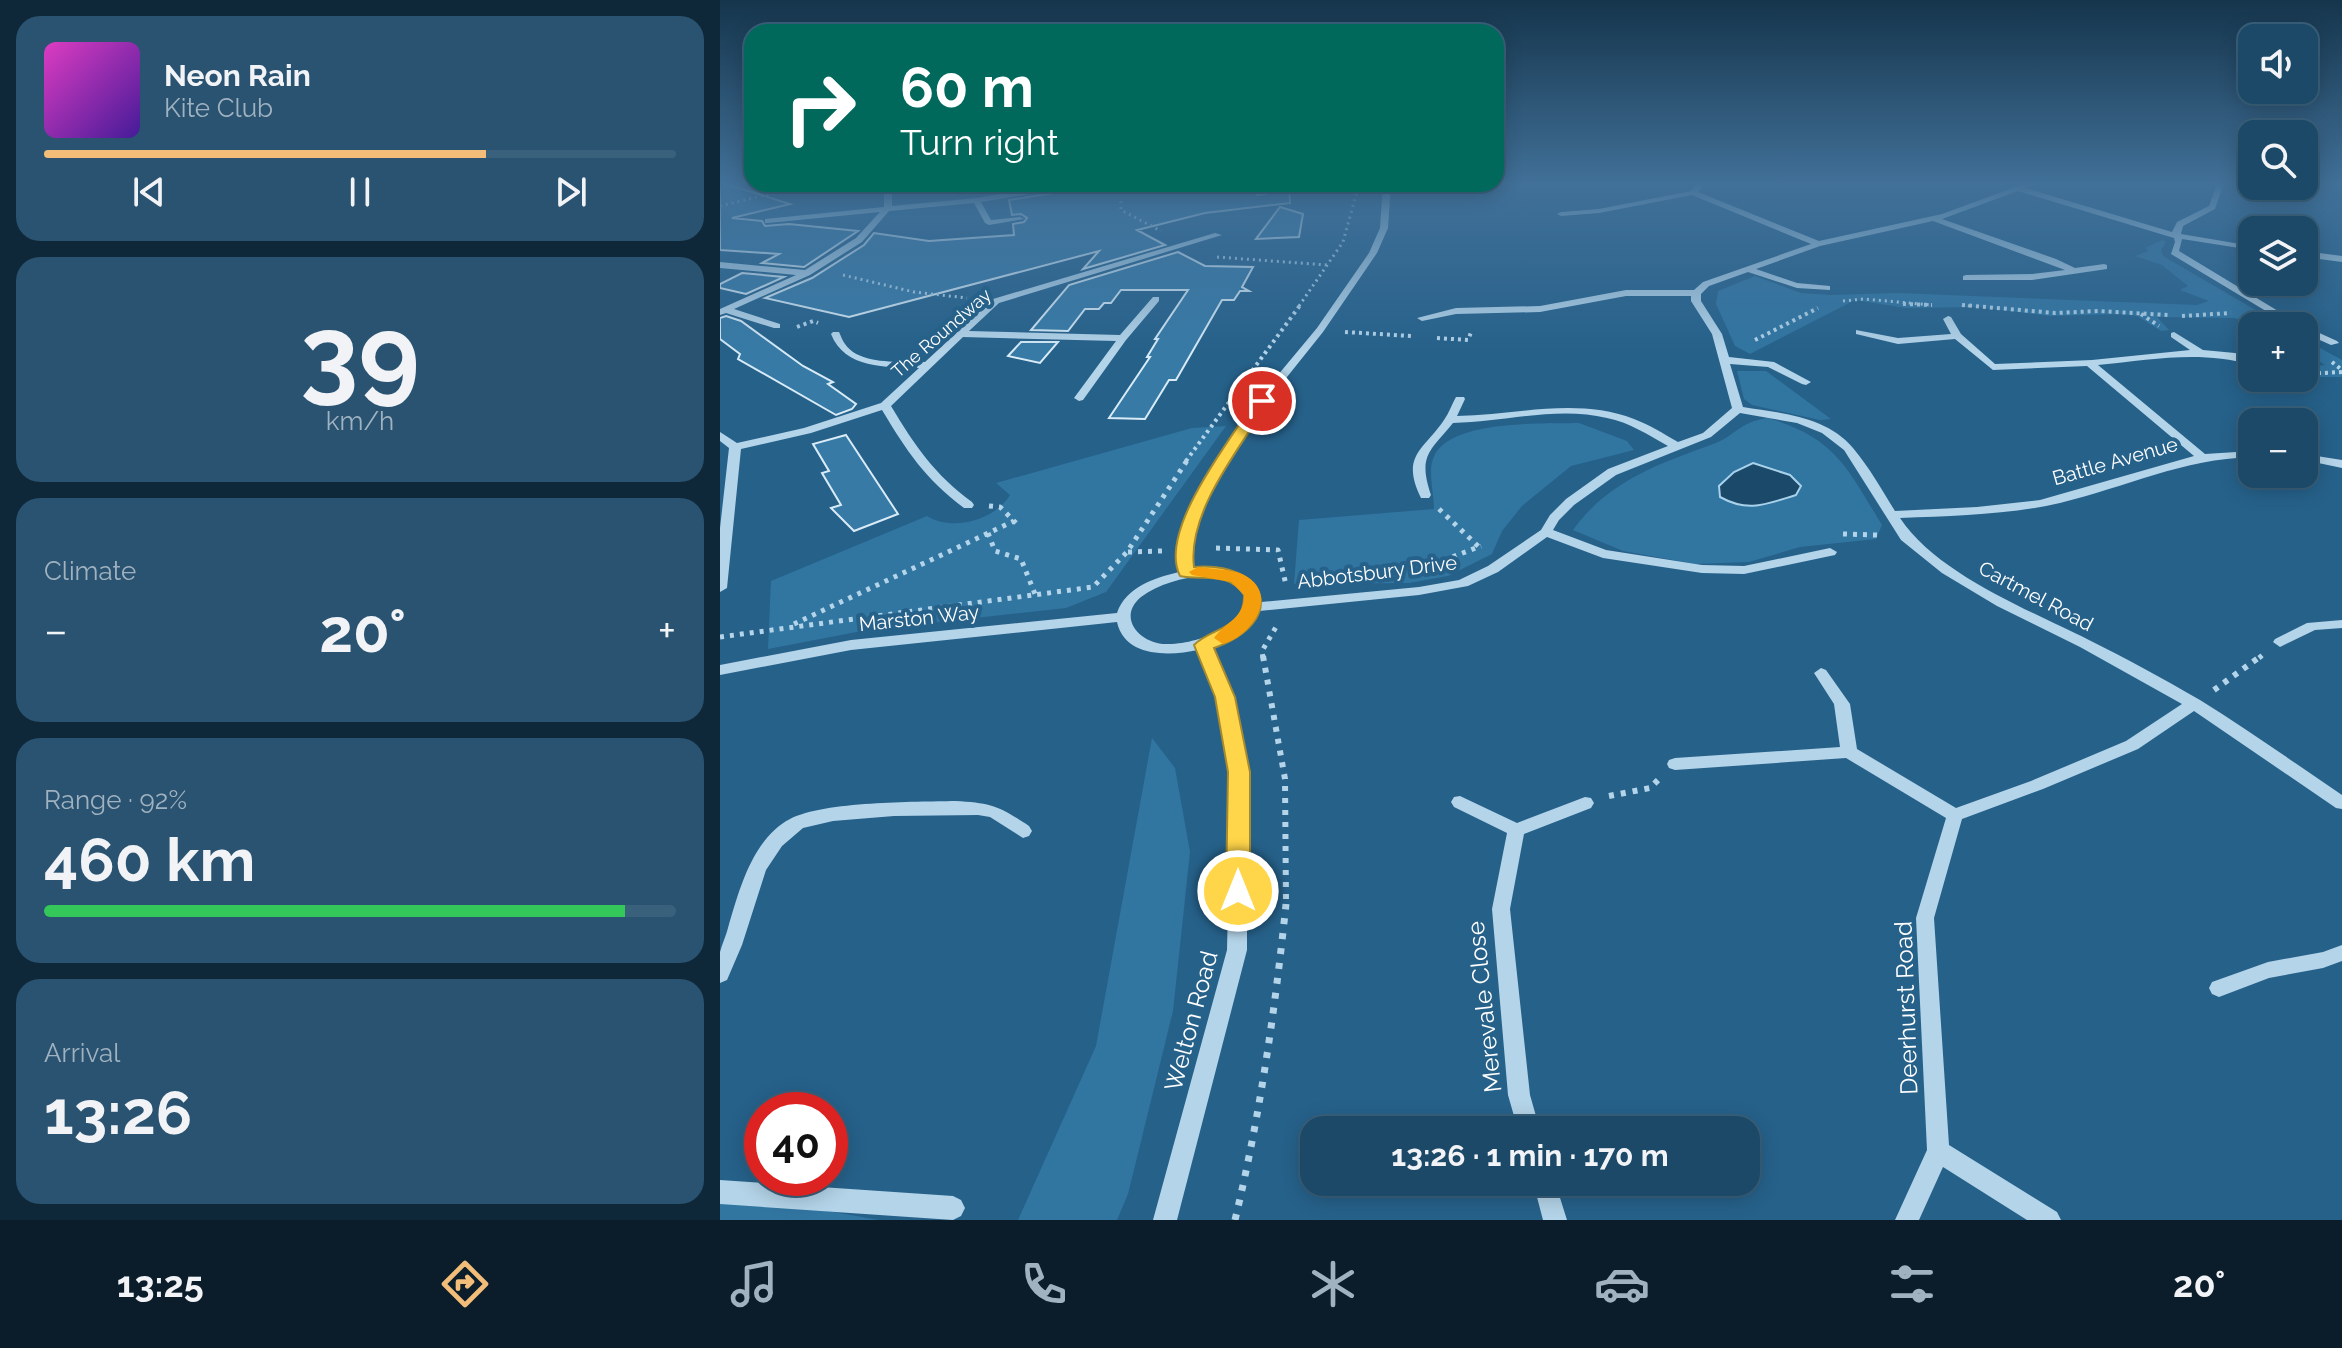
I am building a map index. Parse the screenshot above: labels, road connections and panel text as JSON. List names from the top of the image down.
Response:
{
  "streets": {
    "street": [
      "The Roundway",
      "Battle Avenue",
      "Abbotsbury Drive",
      "Cartmel Road",
      "Marston Way",
      "Merevale Close",
      "Deerhurst Road",
      "Welton Road"
    ]
  },
  "crossings": [
    ["Battle Avenue", "Cartmel Road"],
    ["Abbotsbury Drive", "Cartmel Road"],
    ["Abbotsbury Drive", "Marston Way"],
    ["Abbotsbury Drive", "Welton Road"],
    ["Marston Way", "Welton Road"]
  ],
  "page": {
    "map_buttons": ["+", "−"],
    "turn": ["60 m", "Turn right"],
    "song": ["Neon Rain", "Kite Club"],
    "tile": [
      ["39", "km/h"],
      "Climate",
      ["Range · 92%", "460 km"],
      ["Arrival", "13:26"]
    ],
    "heat": ["−", "20°", "+"],
    "limit": "40",
    "trip": "13:26 · 1 min · 170 m",
    "tabs": ["13:25", "20°"]
  }
}
